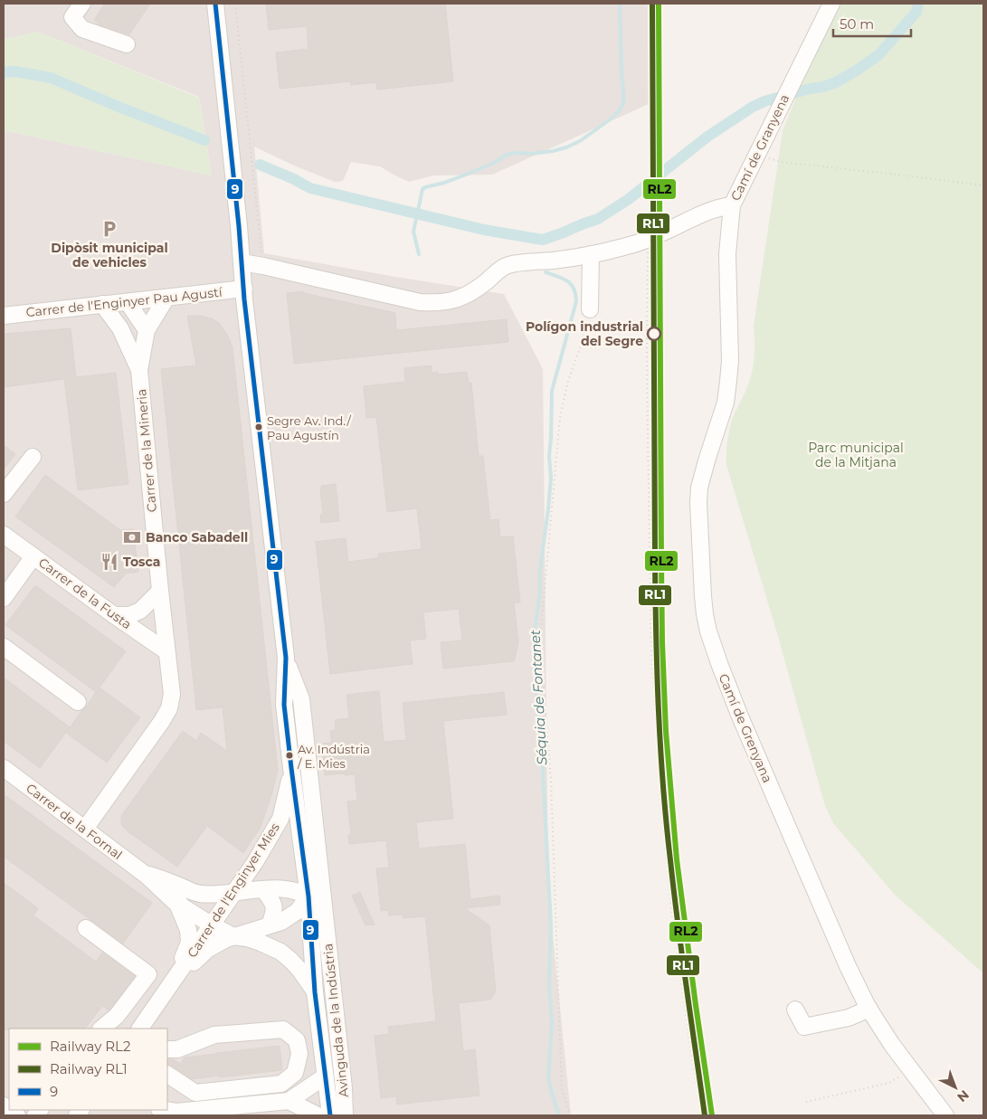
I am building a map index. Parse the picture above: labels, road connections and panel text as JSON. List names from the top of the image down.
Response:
{
  "streets": {
    "street": [
      "Camí de Granyena",
      "Carrer de l'Enginyer Pau Agustí",
      "Carrer de la Mineria",
      "Carrer de la Fusta",
      "Camí de Grenyana",
      "Carrer de la Fornal",
      "Carrer de l'Enginyer Mies",
      "Avinguda de la Indústria"
    ]
  },
  "crossings": [
    ["Camí de Granyena", "Camí de Grenyana"],
    ["Carrer de l'Enginyer Pau Agustí", "Carrer de la Mineria"],
    ["Carrer de l'Enginyer Pau Agustí", "Avinguda de la Indústria"],
    ["Carrer de la Mineria", "Carrer de la Fusta"],
    ["Carrer de la Mineria", "Carrer de la Fornal"],
    ["Carrer de la Fornal", "Carrer de l'Enginyer Mies"],
    ["Carrer de la Fornal", "Avinguda de la Indústria"],
    ["Carrer de l'Enginyer Mies", "Avinguda de la Indústria"]
  ],
  "water": ["Séquia de Fontanet"],
  "parks": ["Parc municipal de la Mitjana"],
  "places": {
    "parking": ["Dipòsit municipal de vehicles"],
    "other": ["Polígon industrial del Segre", "Segre Av. Ind./ Pau Agustín", "Av. Indústria / E. Mies"],
    "bank": ["Banco Sabadell"],
    "restaurant": ["Tosca"]
  },
  "lines": ["rail line RL2", "rail line RL1", "transit line 9"],
  "legend": ["Railway RL2", "Railway RL1", "9"],
  "scale_bar": "50 m",
  "north": "bottom right"
}
